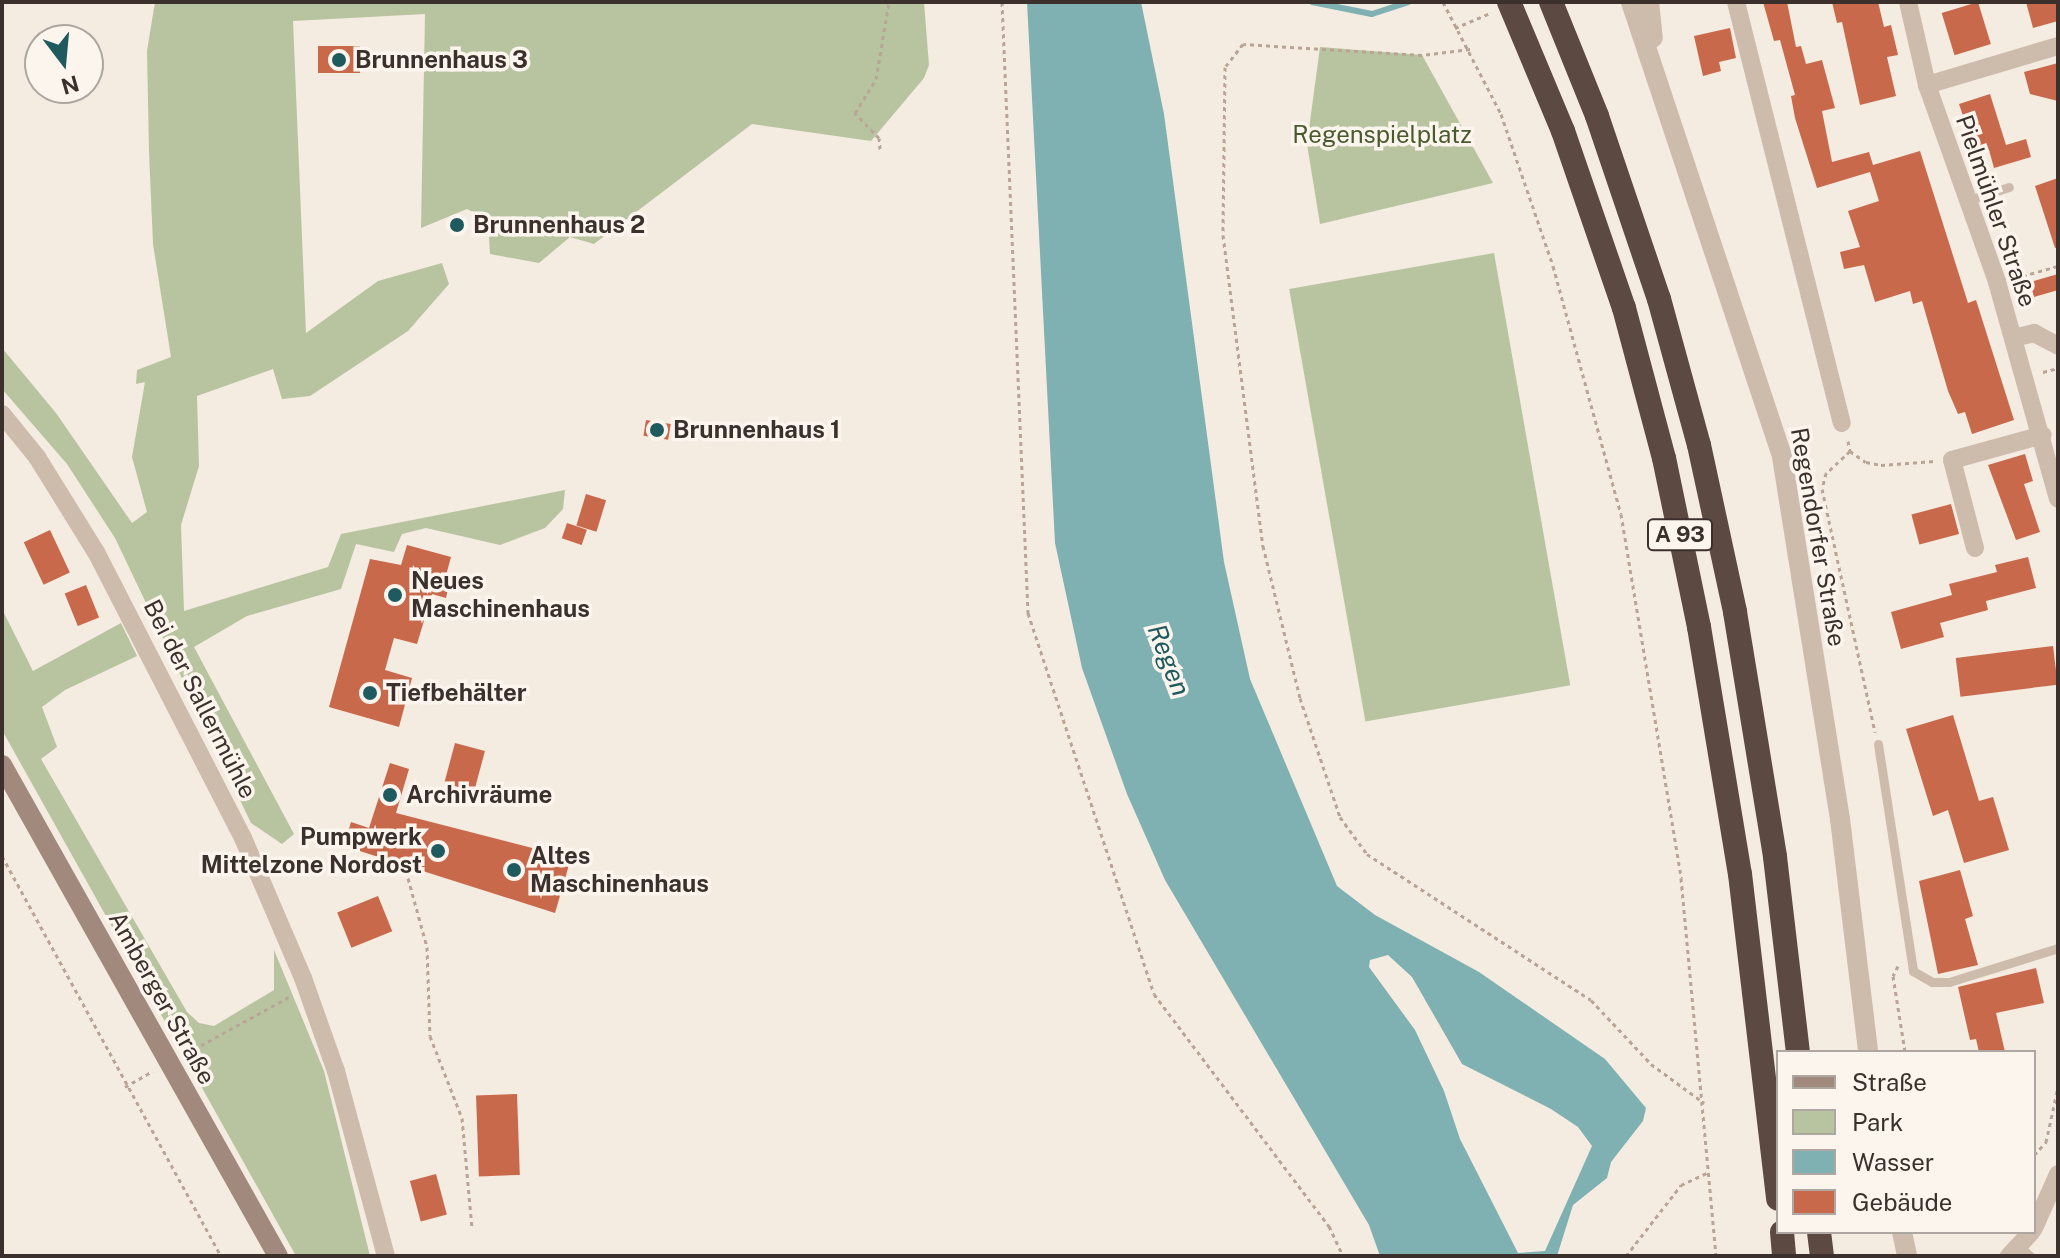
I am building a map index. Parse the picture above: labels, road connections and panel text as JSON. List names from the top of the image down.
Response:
{
  "streets": {
    "highway": ["A 93"],
    "main road": ["Amberger Straße"],
    "street": ["Pielmühler Straße", "Regendorfer Straße", "Bei der Sallermühle"]
  },
  "water": ["Regen"],
  "parks": ["Regenspielplatz"],
  "places": [
    "Brunnenhaus 3",
    "Brunnenhaus 2",
    "Brunnenhaus 1",
    "Neues Maschinenhaus",
    "Tiefbehälter",
    "Archivräume",
    "Pumpwerk Mittelzone Nordost",
    "Altes Maschinenhaus"
  ],
  "legend": [
    "Straße",
    "Park",
    "Wasser",
    "Gebäude"
  ],
  "north": "bottom"
}
